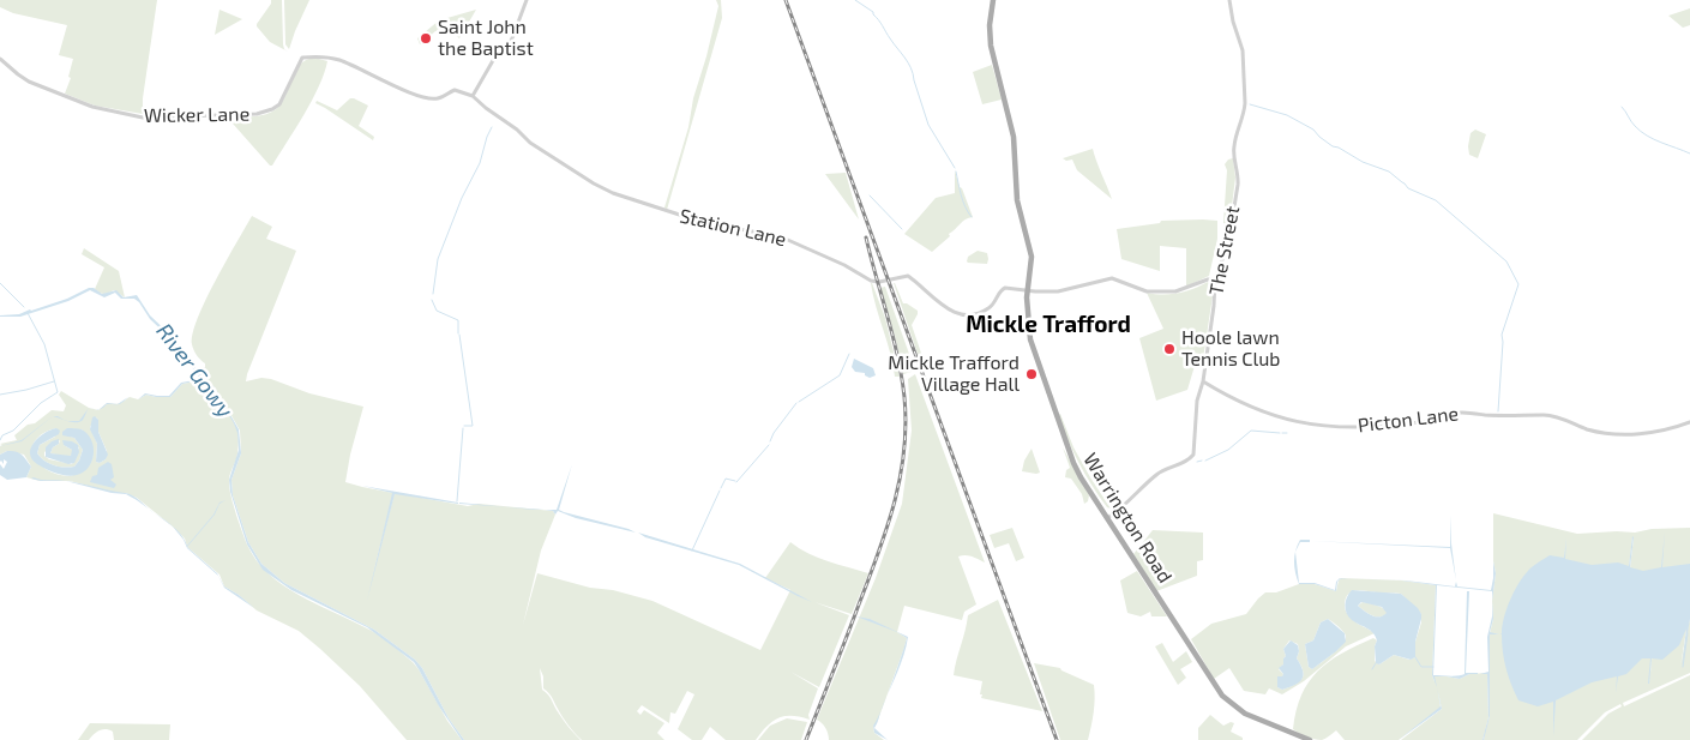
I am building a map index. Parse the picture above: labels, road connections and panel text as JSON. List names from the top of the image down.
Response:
{
  "streets": {
    "main road": ["Warrington Road"],
    "street": [
      "Wicker Lane",
      "Station Lane",
      "The Street",
      "Picton Lane"
    ]
  },
  "crossings": [
    ["Wicker Lane", "Station Lane"],
    ["Station Lane", "Warrington Road"],
    ["The Street", "Picton Lane"],
    ["The Street", "Warrington Road"]
  ],
  "districts": ["Mickle Trafford"],
  "water": ["River Gowy"],
  "places": ["Saint John the Baptist", "Hoole lawn Tennis Club", "Mickle Trafford Village Hall"]
}
